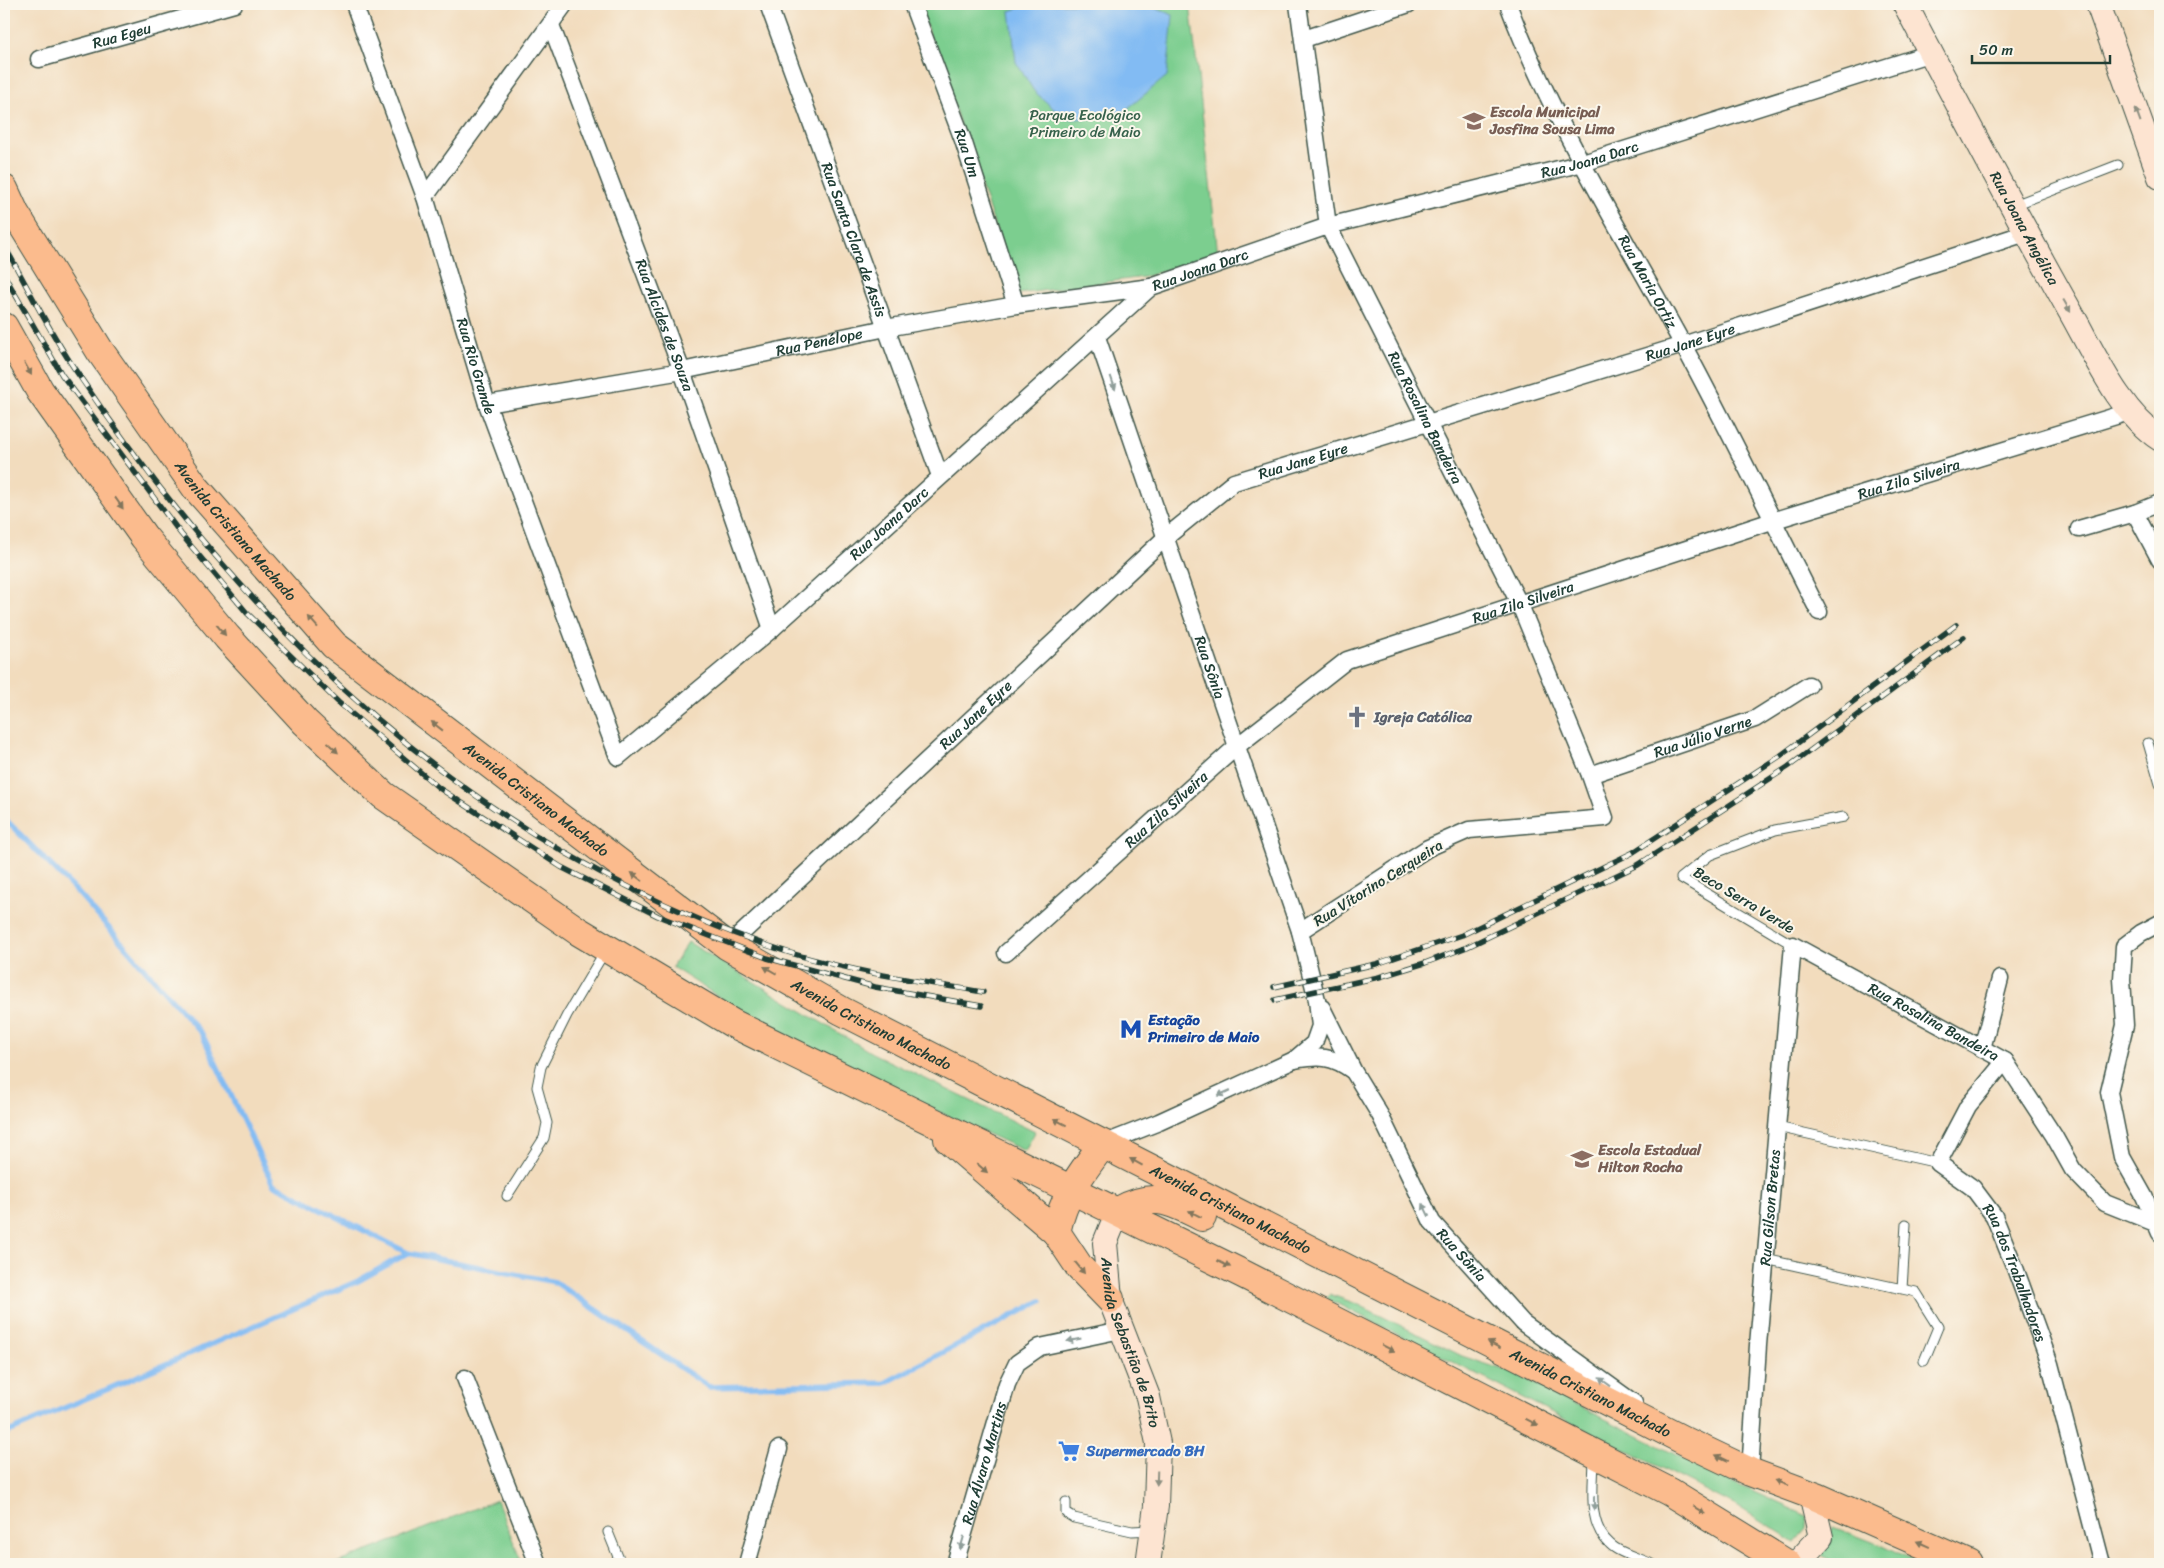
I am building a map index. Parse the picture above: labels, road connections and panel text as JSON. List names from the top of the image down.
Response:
{
  "streets": {
    "highway": ["Avenida Cristiano Machado"],
    "street": [
      "Rua Egeu",
      "Rua Um",
      "Rua Joana Darc",
      "Rua Joana Angélica",
      "Rua Santa Clara de Assis",
      "Rua Maria Ortiz",
      "Rua Alcides de Souza",
      "Rua Penélope",
      "Rua Jane Eyre",
      "Rua Rio Grande",
      "Rua Rosalina Bandeira",
      "Rua Zila Silveira",
      "Rua Sônia",
      "Rua Júlio Verne",
      "Rua Vítorino Cerqueira",
      "Rua Gilson Bretas",
      "Rua dos Trabalhadores",
      "Avenida Sebastião de Brito",
      "Rua Álvaro Martins"
    ],
    "lane": ["Beco Serra Verde"]
  },
  "crossings": [
    ["Rua Um", "Rua Penélope"],
    ["Rua Joana Darc", "Rua Joana Angélica"],
    ["Rua Joana Darc", "Rua Santa Clara de Assis"],
    ["Rua Joana Darc", "Rua Maria Ortiz"],
    ["Rua Joana Darc", "Rua Alcides de Souza"],
    ["Rua Joana Darc", "Rua Penélope"],
    ["Rua Joana Darc", "Rua Rio Grande"],
    ["Rua Joana Darc", "Rua Rosalina Bandeira"],
    ["Rua Joana Darc", "Rua Sônia"],
    ["Rua Joana Angélica", "Rua Jane Eyre"],
    ["Rua Joana Angélica", "Rua Zila Silveira"],
    ["Rua Santa Clara de Assis", "Rua Penélope"],
    ["Rua Maria Ortiz", "Rua Jane Eyre"],
    ["Rua Maria Ortiz", "Rua Zila Silveira"],
    ["Rua Alcides de Souza", "Rua Penélope"],
    ["Rua Penélope", "Rua Rio Grande"],
    ["Rua Jane Eyre", "Rua Rosalina Bandeira"],
    ["Rua Jane Eyre", "Avenida Cristiano Machado"],
    ["Rua Jane Eyre", "Rua Sônia"],
    ["Rua Rosalina Bandeira", "Rua Zila Silveira"],
    ["Rua Rosalina Bandeira", "Rua Júlio Verne"],
    ["Rua Rosalina Bandeira", "Rua Vítorino Cerqueira"],
    ["Rua Rosalina Bandeira", "Beco Serra Verde"],
    ["Rua Rosalina Bandeira", "Rua Gilson Bretas"],
    ["Rua Zila Silveira", "Rua Sônia"],
    ["Avenida Cristiano Machado", "Rua Sônia"],
    ["Avenida Cristiano Machado", "Rua Gilson Bretas"],
    ["Rua Sônia", "Rua Vítorino Cerqueira"],
    ["Beco Serra Verde", "Rua Gilson Bretas"],
    ["Rua Gilson Bretas", "Rua dos Trabalhadores"],
    ["Avenida Sebastião de Brito", "Rua Álvaro Martins"]
  ],
  "one_way": ["Rua Joana Angélica", "Avenida Sebastião de Brito", "Rua Álvaro Martins"],
  "parks": ["Parque Ecológico Primeiro de Maio"],
  "places": {
    "school or university": ["Escola Municipal Josfina Sousa Lima", "Escola Estadual Hilton Rocha"],
    "church": ["Igreja Católica"],
    "metro station": ["Estação Primeiro de Maio"],
    "supermarket": ["Supermercado BH"]
  },
  "scale_bar": "50 m"
}
